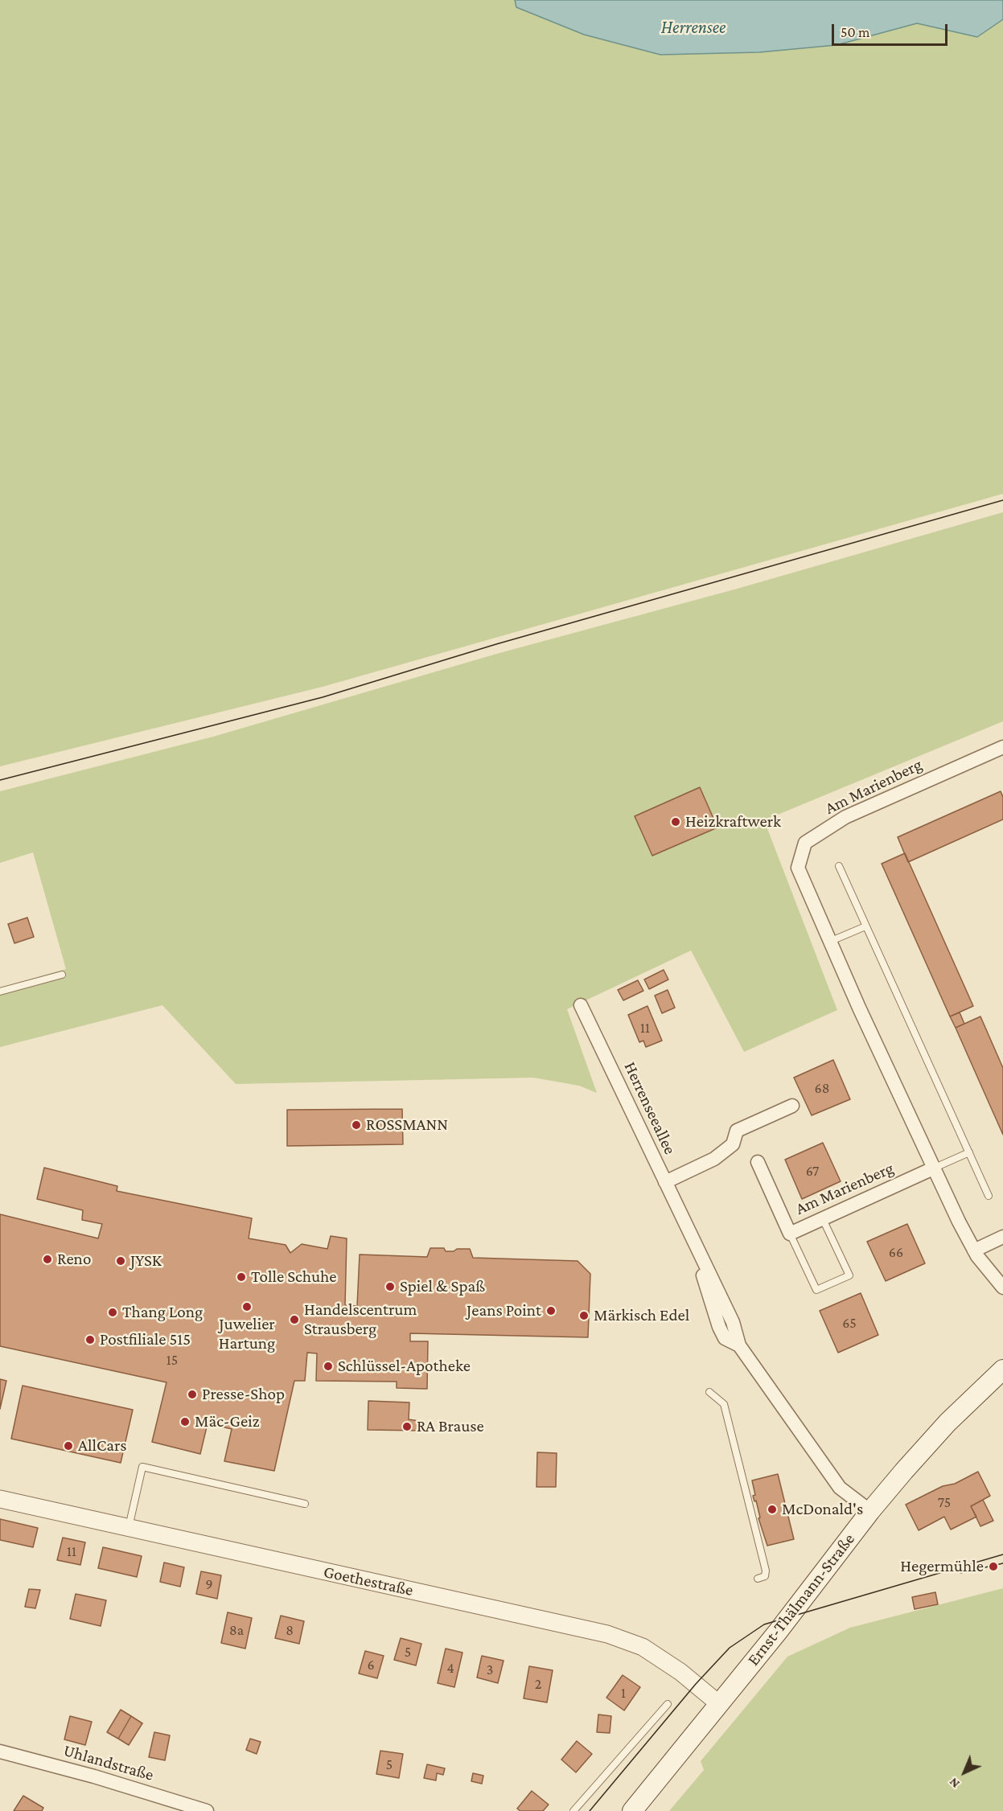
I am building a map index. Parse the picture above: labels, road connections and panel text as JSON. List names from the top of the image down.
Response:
{
  "streets": {
    "main road": ["Ernst-Thälmann-Straße"],
    "street": [
      "Am Marienberg",
      "Herrenseeallee",
      "Goethestraße",
      "Uhlandstraße"
    ]
  },
  "crossings": [
    ["Herrenseeallee", "Ernst-Thälmann-Straße"],
    ["Goethestraße", "Ernst-Thälmann-Straße"]
  ],
  "water": ["Herrensee"],
  "places": [
    "Heizkraftwerk",
    "ROSSMANN",
    "Reno",
    "JYSK",
    "Tolle Schuhe",
    "Spiel & Spaß",
    "Juwelier Hartung",
    "Jeans Point",
    "Thang Long",
    "Märkisch Edel",
    "Handelscentrum Strausberg",
    "Postfiliale 515",
    "Schlüssel-Apotheke",
    "Presse-Shop",
    "Mäc-Geiz",
    "RA Brause",
    "AllCars",
    "McDonald's",
    "Hegermühle"
  ],
  "house_numbers": [
    "11",
    "68",
    "67",
    "66",
    "65",
    "15",
    "75",
    "11",
    "9",
    "8a",
    "8",
    "5",
    "6",
    "4",
    "3",
    "2",
    "1",
    "5"
  ],
  "scale_bar": "50 m",
  "north": "bottom left"
}
